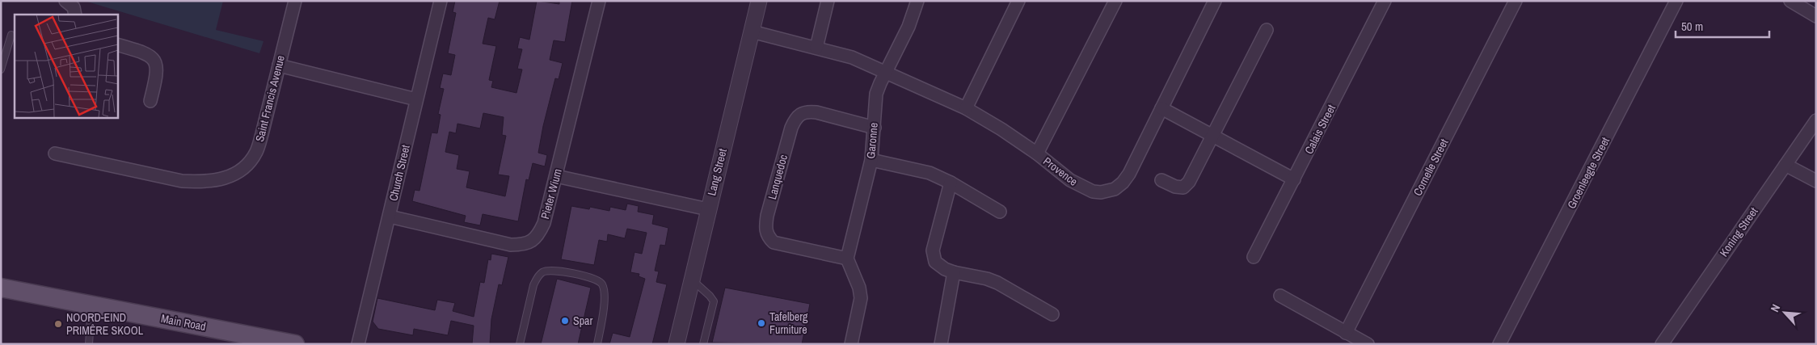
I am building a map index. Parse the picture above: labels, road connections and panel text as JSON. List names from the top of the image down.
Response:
{
  "streets": {
    "main road": ["Main Road"],
    "street": [
      "Saint Francis Avenue",
      "Calais Street",
      "Garonne",
      "Cornelle Street",
      "Provence",
      "Lang Street",
      "Church Street",
      "Groenleegte Street",
      "Lanquedoc",
      "Pieter Wium",
      "Koning Street"
    ]
  },
  "crossings": [
    ["Garonne", "Provence"],
    ["Garonne", "Lanquedoc"],
    ["Church Street", "Pieter Wium"]
  ],
  "places": ["Spar", "Tafelberg Furniture", "NOORD-EIND PRIMÊRE SKOOL"],
  "scale_bar": "50 m",
  "north": "top left"
}
